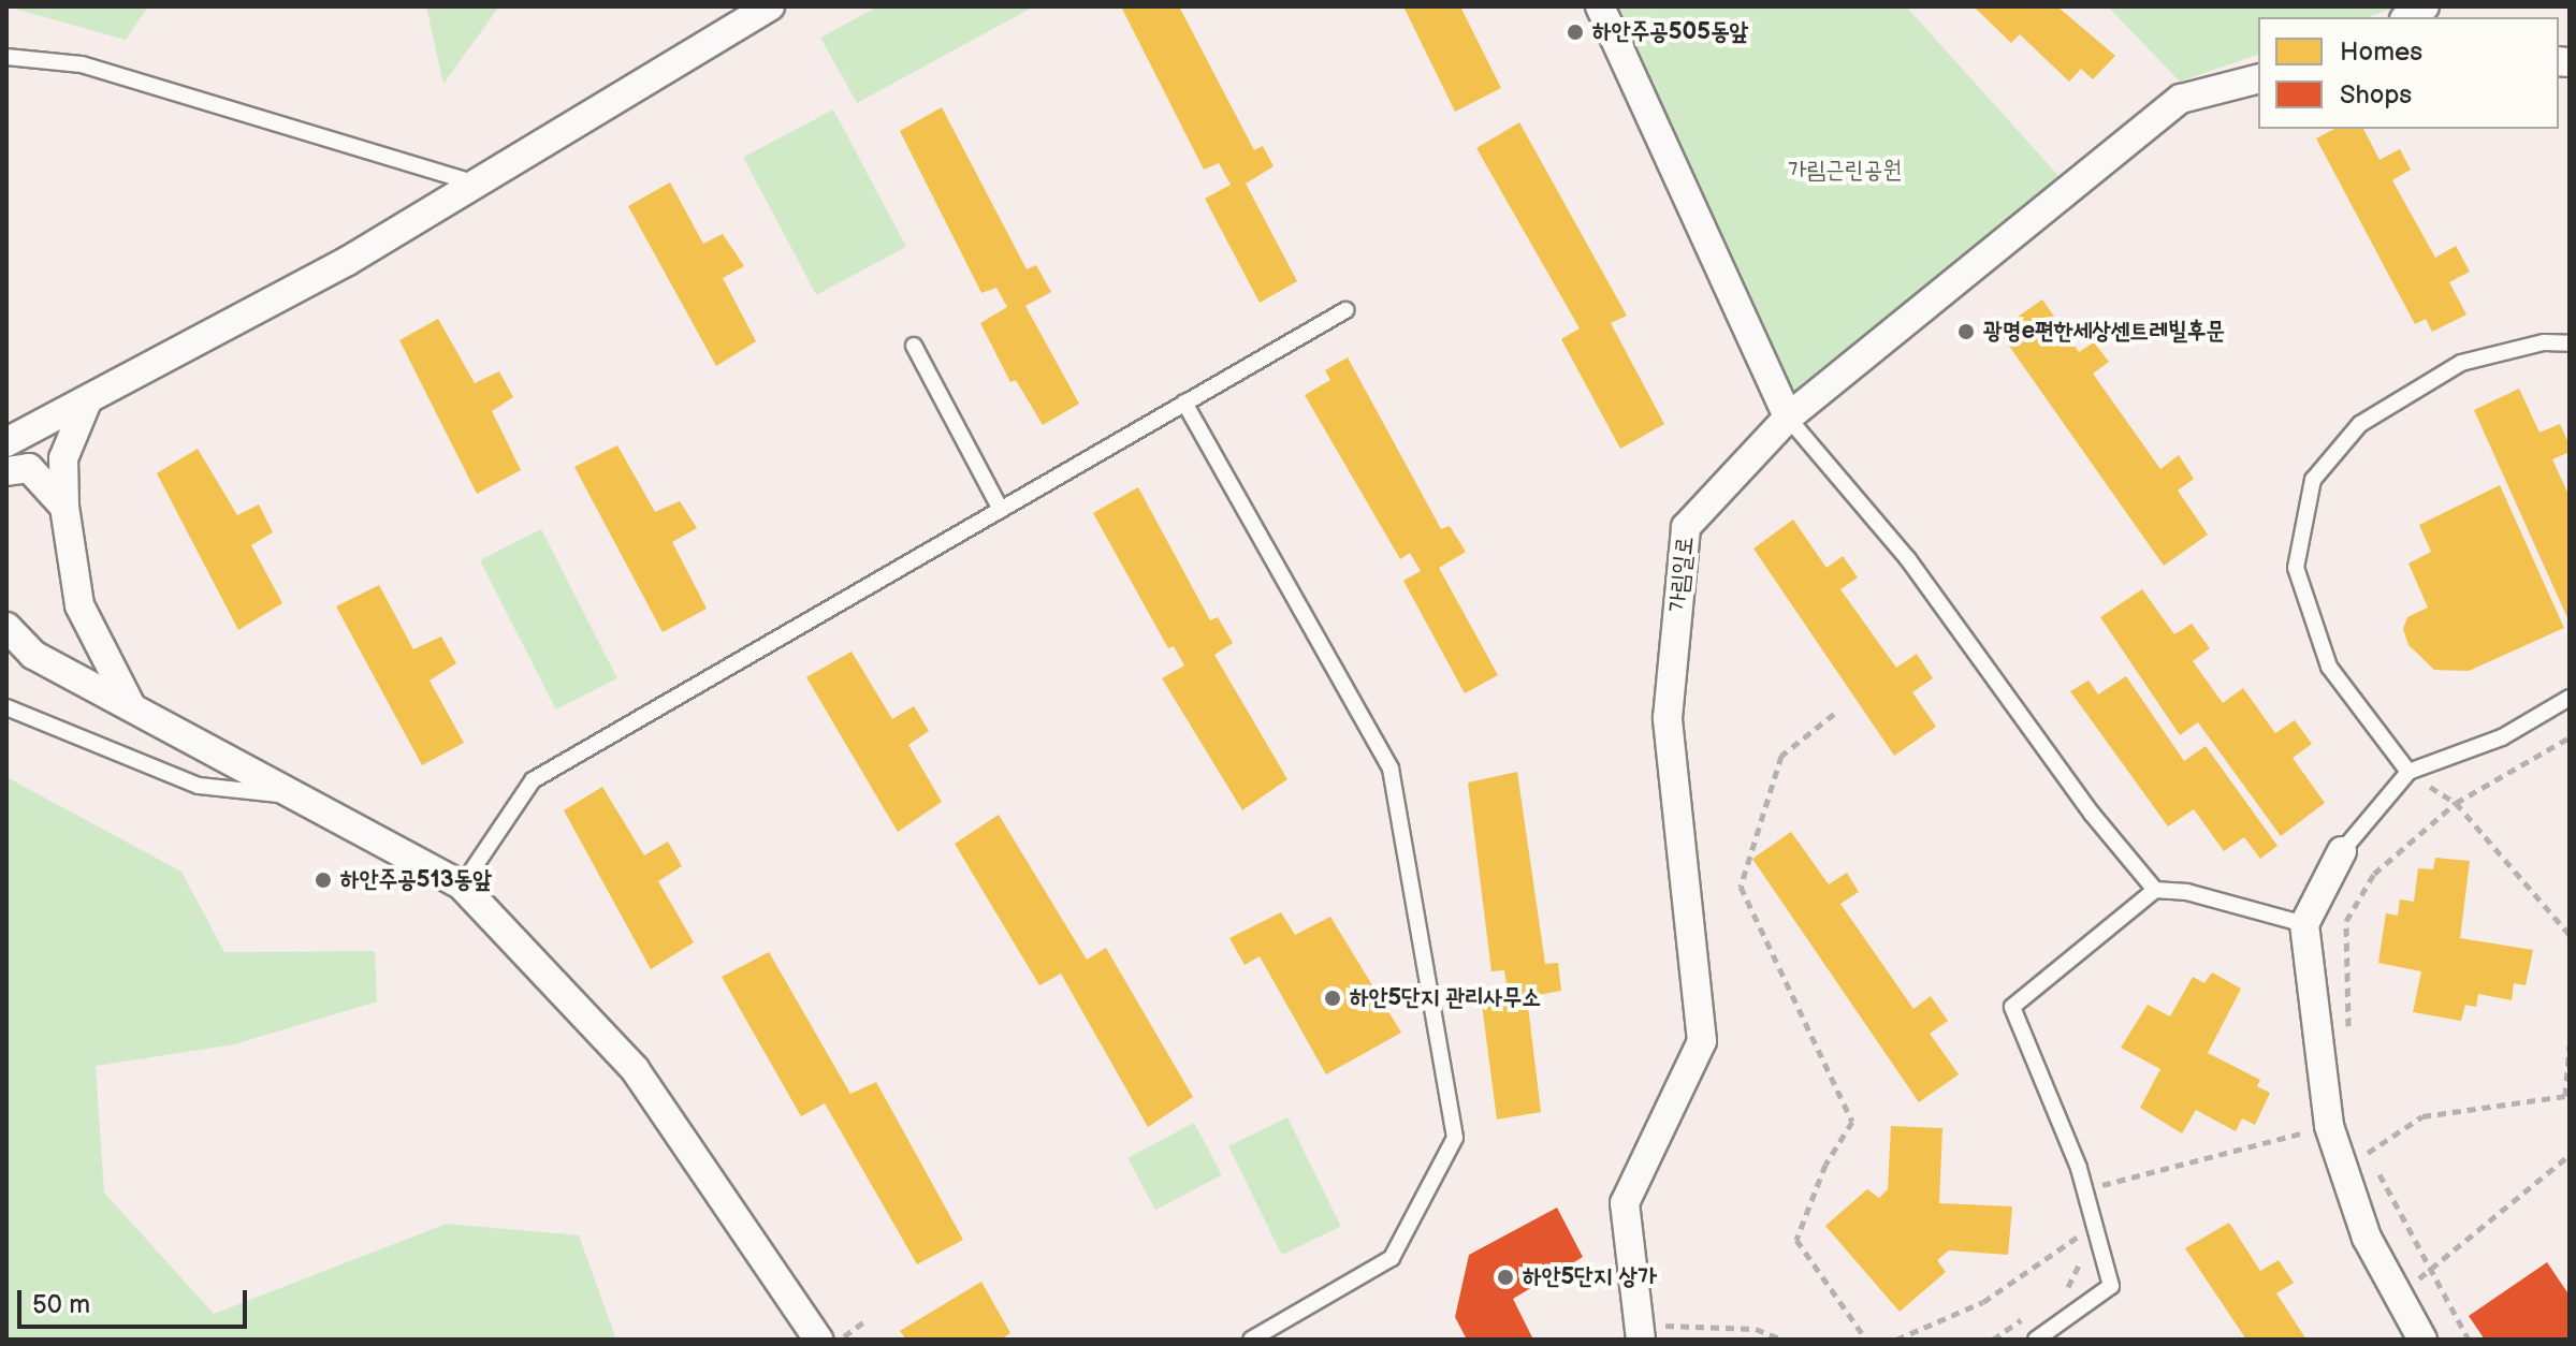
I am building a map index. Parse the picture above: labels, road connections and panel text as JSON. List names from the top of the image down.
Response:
{
  "streets": {
    "street": ["가림일로"]
  },
  "parks": ["가림근린공원"],
  "places": [
    "하안주공505동앞",
    "광명e편한세상센트레빌후문",
    "하안주공513동앞",
    "하안5단지 관리사무소",
    "하안5단지 상가"
  ],
  "legend": ["Homes", "Shops"],
  "scale_bar": "50 m"
}
